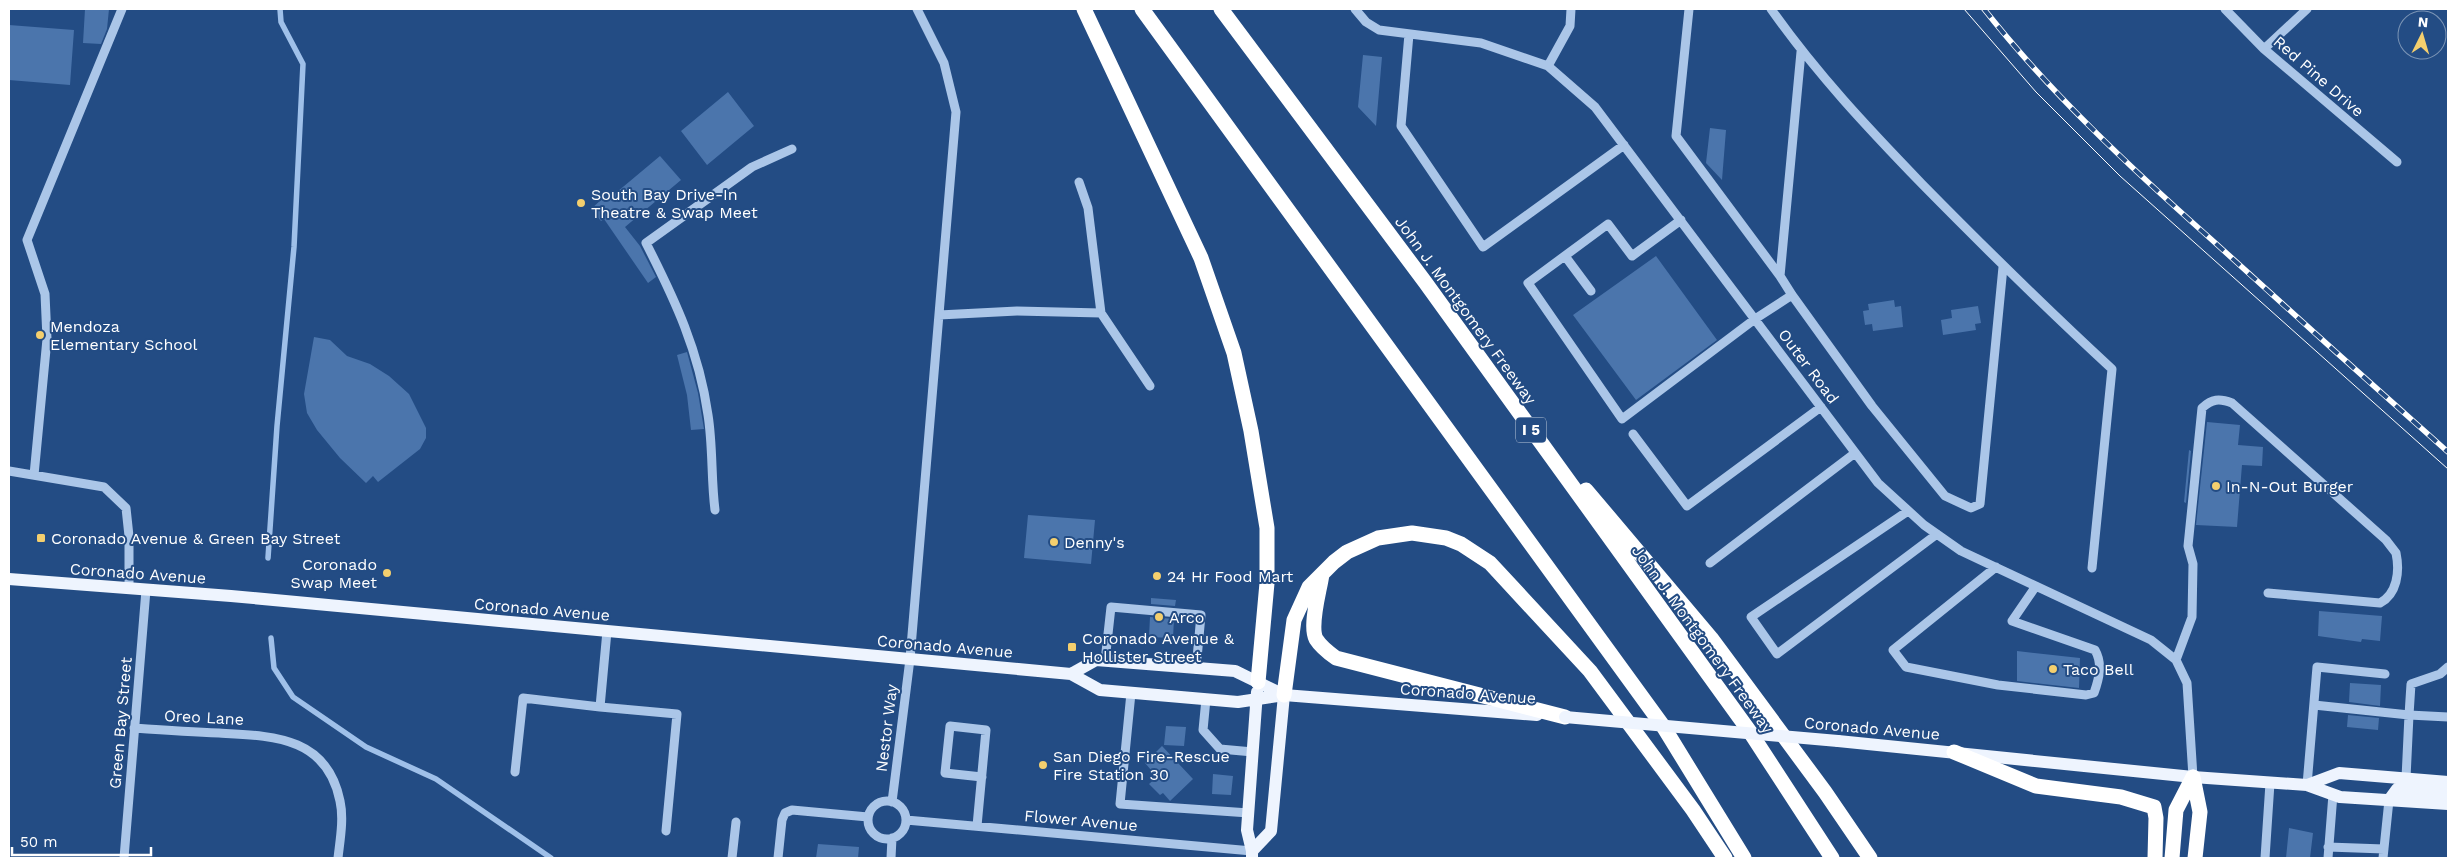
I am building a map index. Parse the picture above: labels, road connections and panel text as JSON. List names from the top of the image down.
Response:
{
  "streets": {
    "highway": ["John J. Montgomery Freeway", "I 5"],
    "main road": ["Coronado Avenue"],
    "street": [
      "Red Pine Drive",
      "Outer Road",
      "Oreo Lane",
      "Green Bay Street",
      "Nestor Way",
      "Flower Avenue"
    ]
  },
  "crossings": [
    ["Outer Road", "Coronado Avenue"],
    ["Coronado Avenue", "Green Bay Street"],
    ["Coronado Avenue", "Nestor Way"],
    ["Oreo Lane", "Green Bay Street"],
    ["Nestor Way", "Flower Avenue"]
  ],
  "places": {
    "other": [
      "South Bay Drive-In Theatre & Swap Meet",
      "Mendoza Elementary School",
      "In-N-Out Burger",
      "Denny's",
      "Coronado Swap Meet",
      "24 Hr Food Mart",
      "Arco",
      "Taco Bell",
      "San Diego Fire-Rescue Fire Station 30"
    ],
    "transit": ["Coronado Avenue & Green Bay Street", "Coronado Avenue & Hollister Street"]
  },
  "scale_bar": "50 m",
  "north": "top"
}
